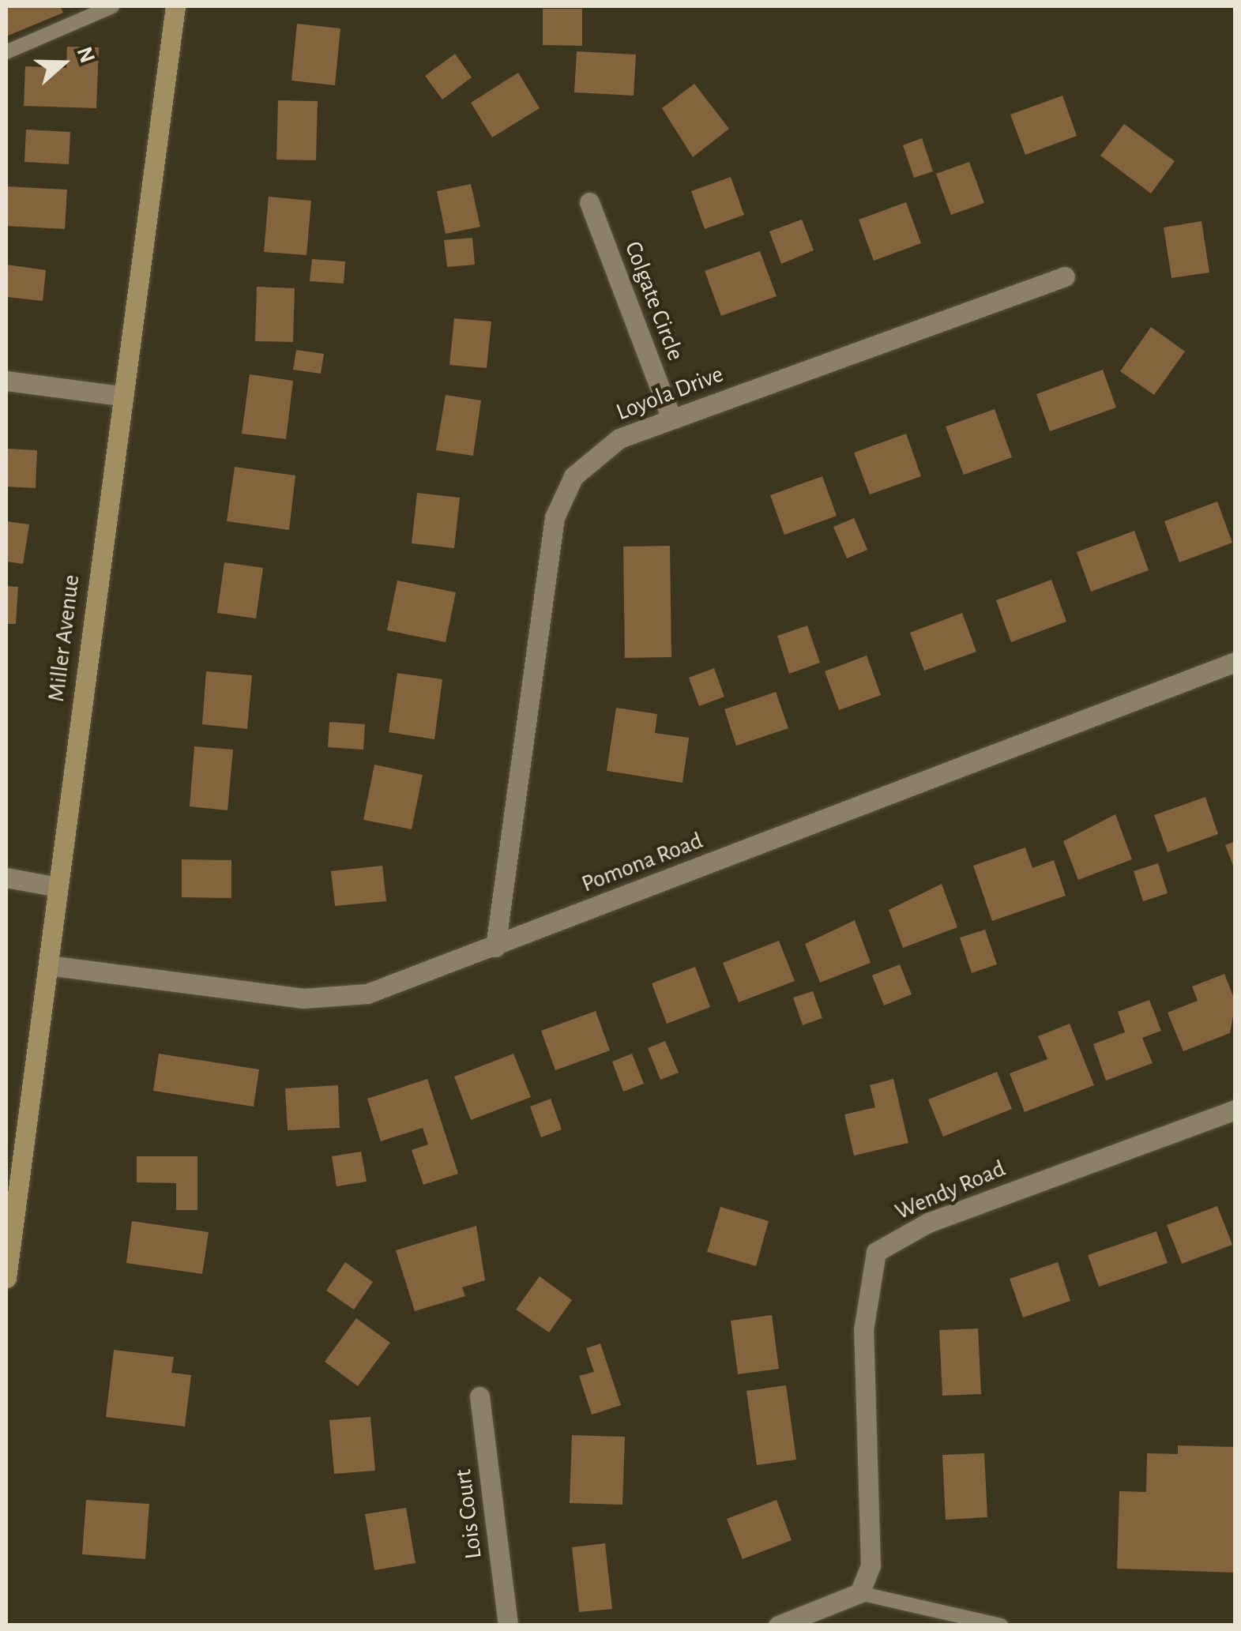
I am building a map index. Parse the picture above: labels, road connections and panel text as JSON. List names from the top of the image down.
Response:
{
  "streets": {
    "main road": ["Miller Avenue"],
    "street": [
      "Colgate Circle",
      "Loyola Drive",
      "Pomona Road",
      "Wendy Road",
      "Lois Court"
    ]
  },
  "crossings": [
    ["Colgate Circle", "Loyola Drive"],
    ["Loyola Drive", "Pomona Road"],
    ["Miller Avenue", "Pomona Road"]
  ],
  "north": "right"
}
